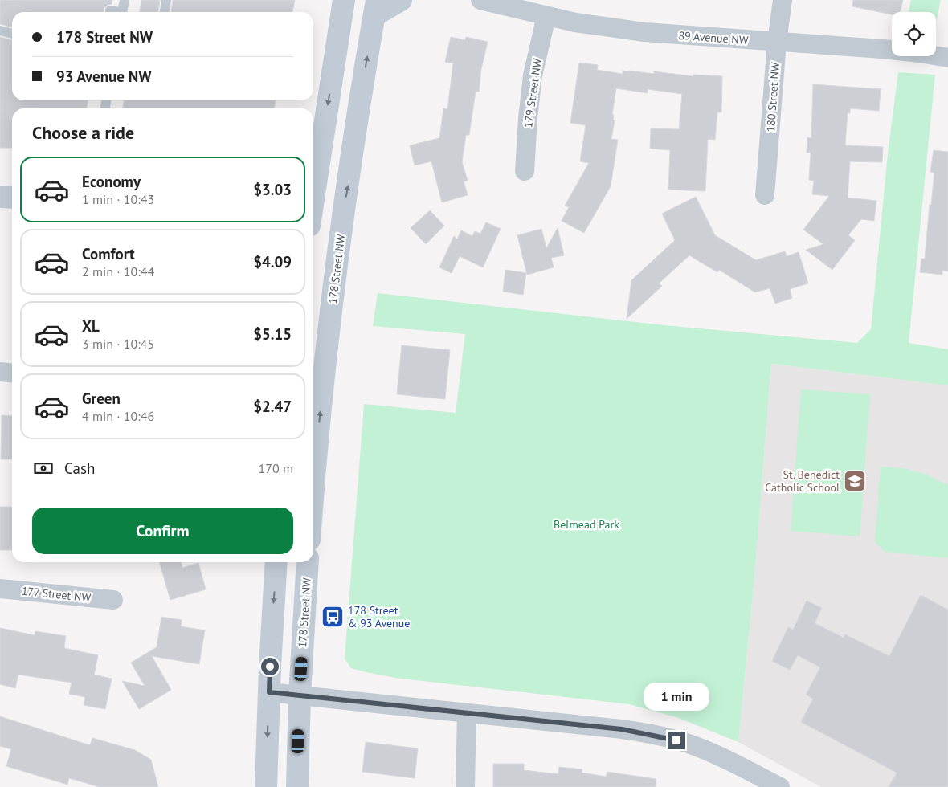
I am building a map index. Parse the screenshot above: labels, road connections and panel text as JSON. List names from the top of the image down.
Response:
{
  "streets": {
    "main road": ["178 Street NW"],
    "street": [
      "89 Avenue NW",
      "179 Street NW",
      "180 Street NW",
      "177 Street NW"
    ]
  },
  "crossings": [
    ["89 Avenue NW", "179 Street NW"],
    ["89 Avenue NW", "180 Street NW"]
  ],
  "parks": ["Belmead Park"],
  "places": {
    "school or university": ["St. Benedict Catholic School"],
    "bus stop": ["178 Street & 93 Avenue"]
  },
  "page": {
    "banner": ["178 Street NW", "93 Avenue NW"],
    "heading": "Choose a ride",
    "list": [
      {
        "name": "Economy",
        "note": "1 min · 10:43",
        "value": "$3.03"
      },
      {
        "name": "Comfort",
        "note": "2 min · 10:44",
        "value": "$4.09"
      },
      {
        "name": "XL",
        "note": "3 min · 10:45",
        "value": "$5.15"
      },
      {
        "name": "Green",
        "note": "4 min · 10:46",
        "value": "$2.47"
      }
    ],
    "pay": ["Cash", "170 m"],
    "buttons": "Confirm",
    "bubble": "1 min"
  }
}
